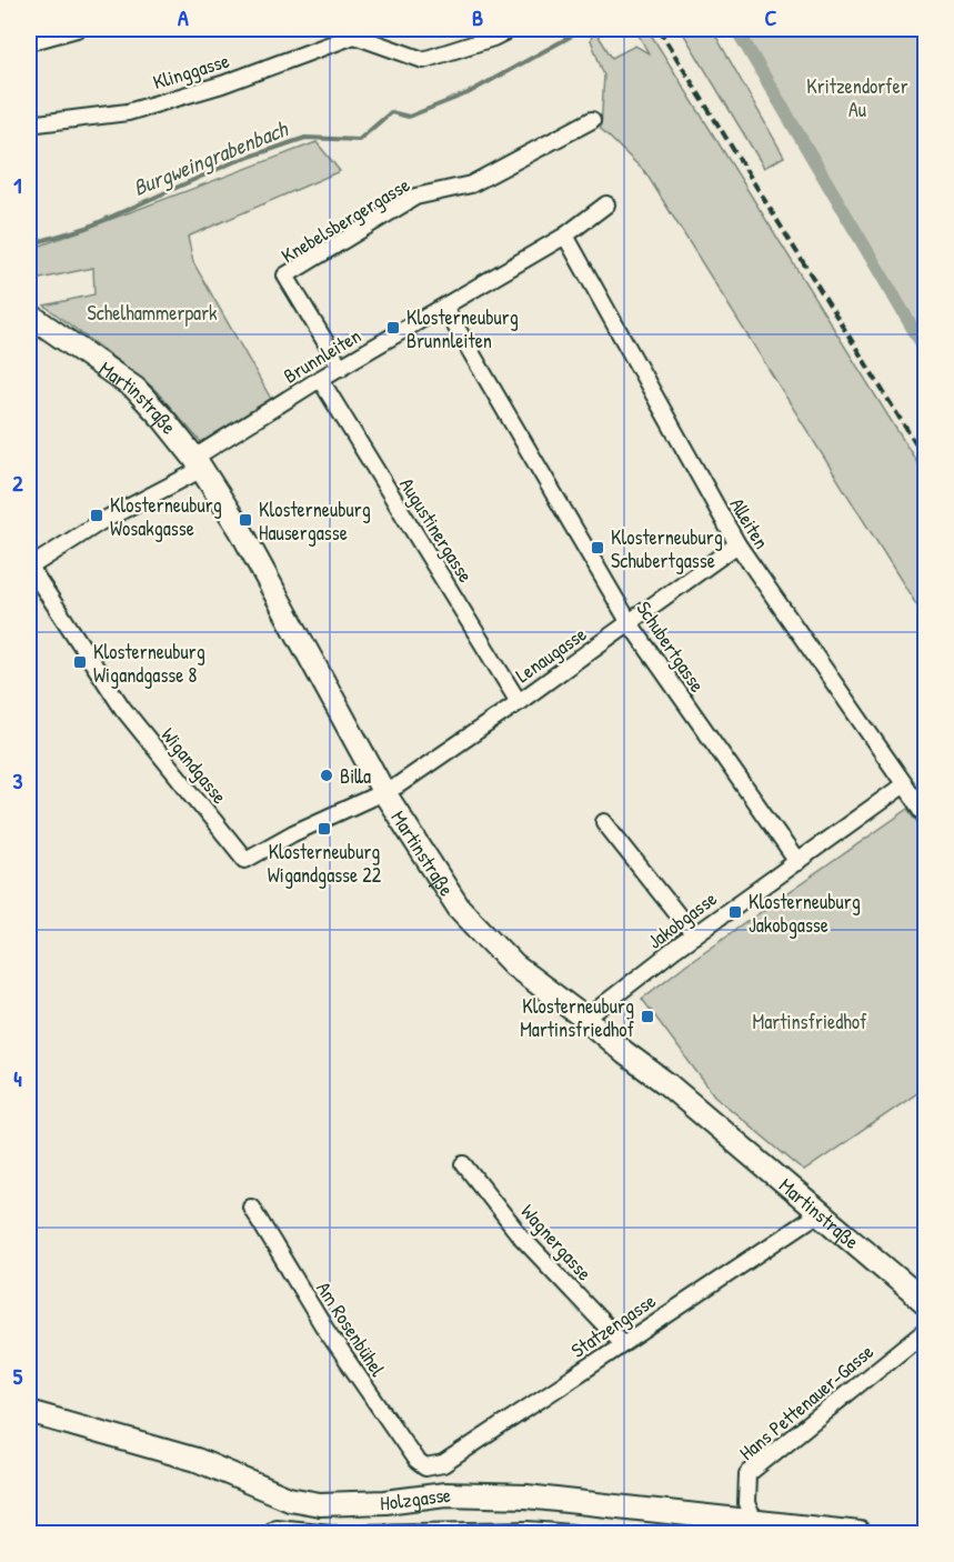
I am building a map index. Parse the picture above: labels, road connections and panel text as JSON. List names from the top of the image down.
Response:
{
  "streets": {
    "main road": ["Martinstraße", "Holzgasse"],
    "street": [
      "Klinggasse",
      "Knebelsbergergasse",
      "Brunnleiten",
      "Alleiten",
      "Augustinergasse",
      "Schubertgasse",
      "Lenaugasse",
      "Wigandgasse",
      "Jakobgasse",
      "Wagnergasse",
      "Statzengasse",
      "Am Rosenbühel",
      "Hans Pettenauer-Gasse"
    ]
  },
  "crossings": [
    ["Knebelsbergergasse", "Brunnleiten"],
    ["Brunnleiten", "Martinstraße"],
    ["Brunnleiten", "Alleiten"],
    ["Brunnleiten", "Augustinergasse"],
    ["Brunnleiten", "Schubertgasse"],
    ["Brunnleiten", "Wigandgasse"],
    ["Martinstraße", "Lenaugasse"],
    ["Martinstraße", "Wigandgasse"],
    ["Martinstraße", "Jakobgasse"],
    ["Martinstraße", "Statzengasse"],
    ["Alleiten", "Lenaugasse"],
    ["Alleiten", "Jakobgasse"],
    ["Augustinergasse", "Lenaugasse"],
    ["Schubertgasse", "Lenaugasse"],
    ["Schubertgasse", "Jakobgasse"],
    ["Lenaugasse", "Wigandgasse"],
    ["Wagnergasse", "Statzengasse"],
    ["Statzengasse", "Am Rosenbühel"],
    ["Hans Pettenauer-Gasse", "Holzgasse"]
  ],
  "water": ["Burgweingrabenbach"],
  "parks": ["Kritzendorfer Au", "Schelhammerpark", "Martinsfriedhof"],
  "places": {
    "transit": [
      "Klosterneuburg Brunnleiten",
      "Klosterneuburg Wosakgasse",
      "Klosterneuburg Hausergasse",
      "Klosterneuburg Schubertgasse",
      "Klosterneuburg Wigandgasse 8",
      "Klosterneuburg Wigandgasse 22",
      "Klosterneuburg Jakobgasse",
      "Klosterneuburg Martinsfriedhof"
    ],
    "other": ["Billa"]
  },
  "grid": {
    "columns": ["A", "B", "C"],
    "rows": [
      "1",
      "2",
      "3",
      "4",
      "5"
    ]
  }
}
